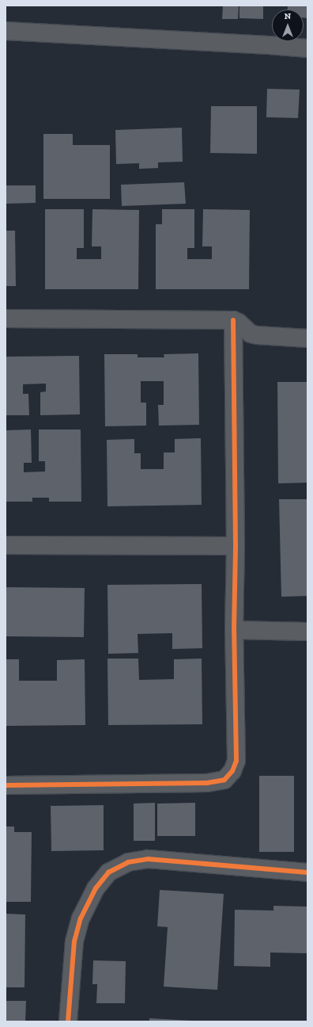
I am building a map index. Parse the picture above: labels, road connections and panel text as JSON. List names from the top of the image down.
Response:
{
  "north": "top"
}
